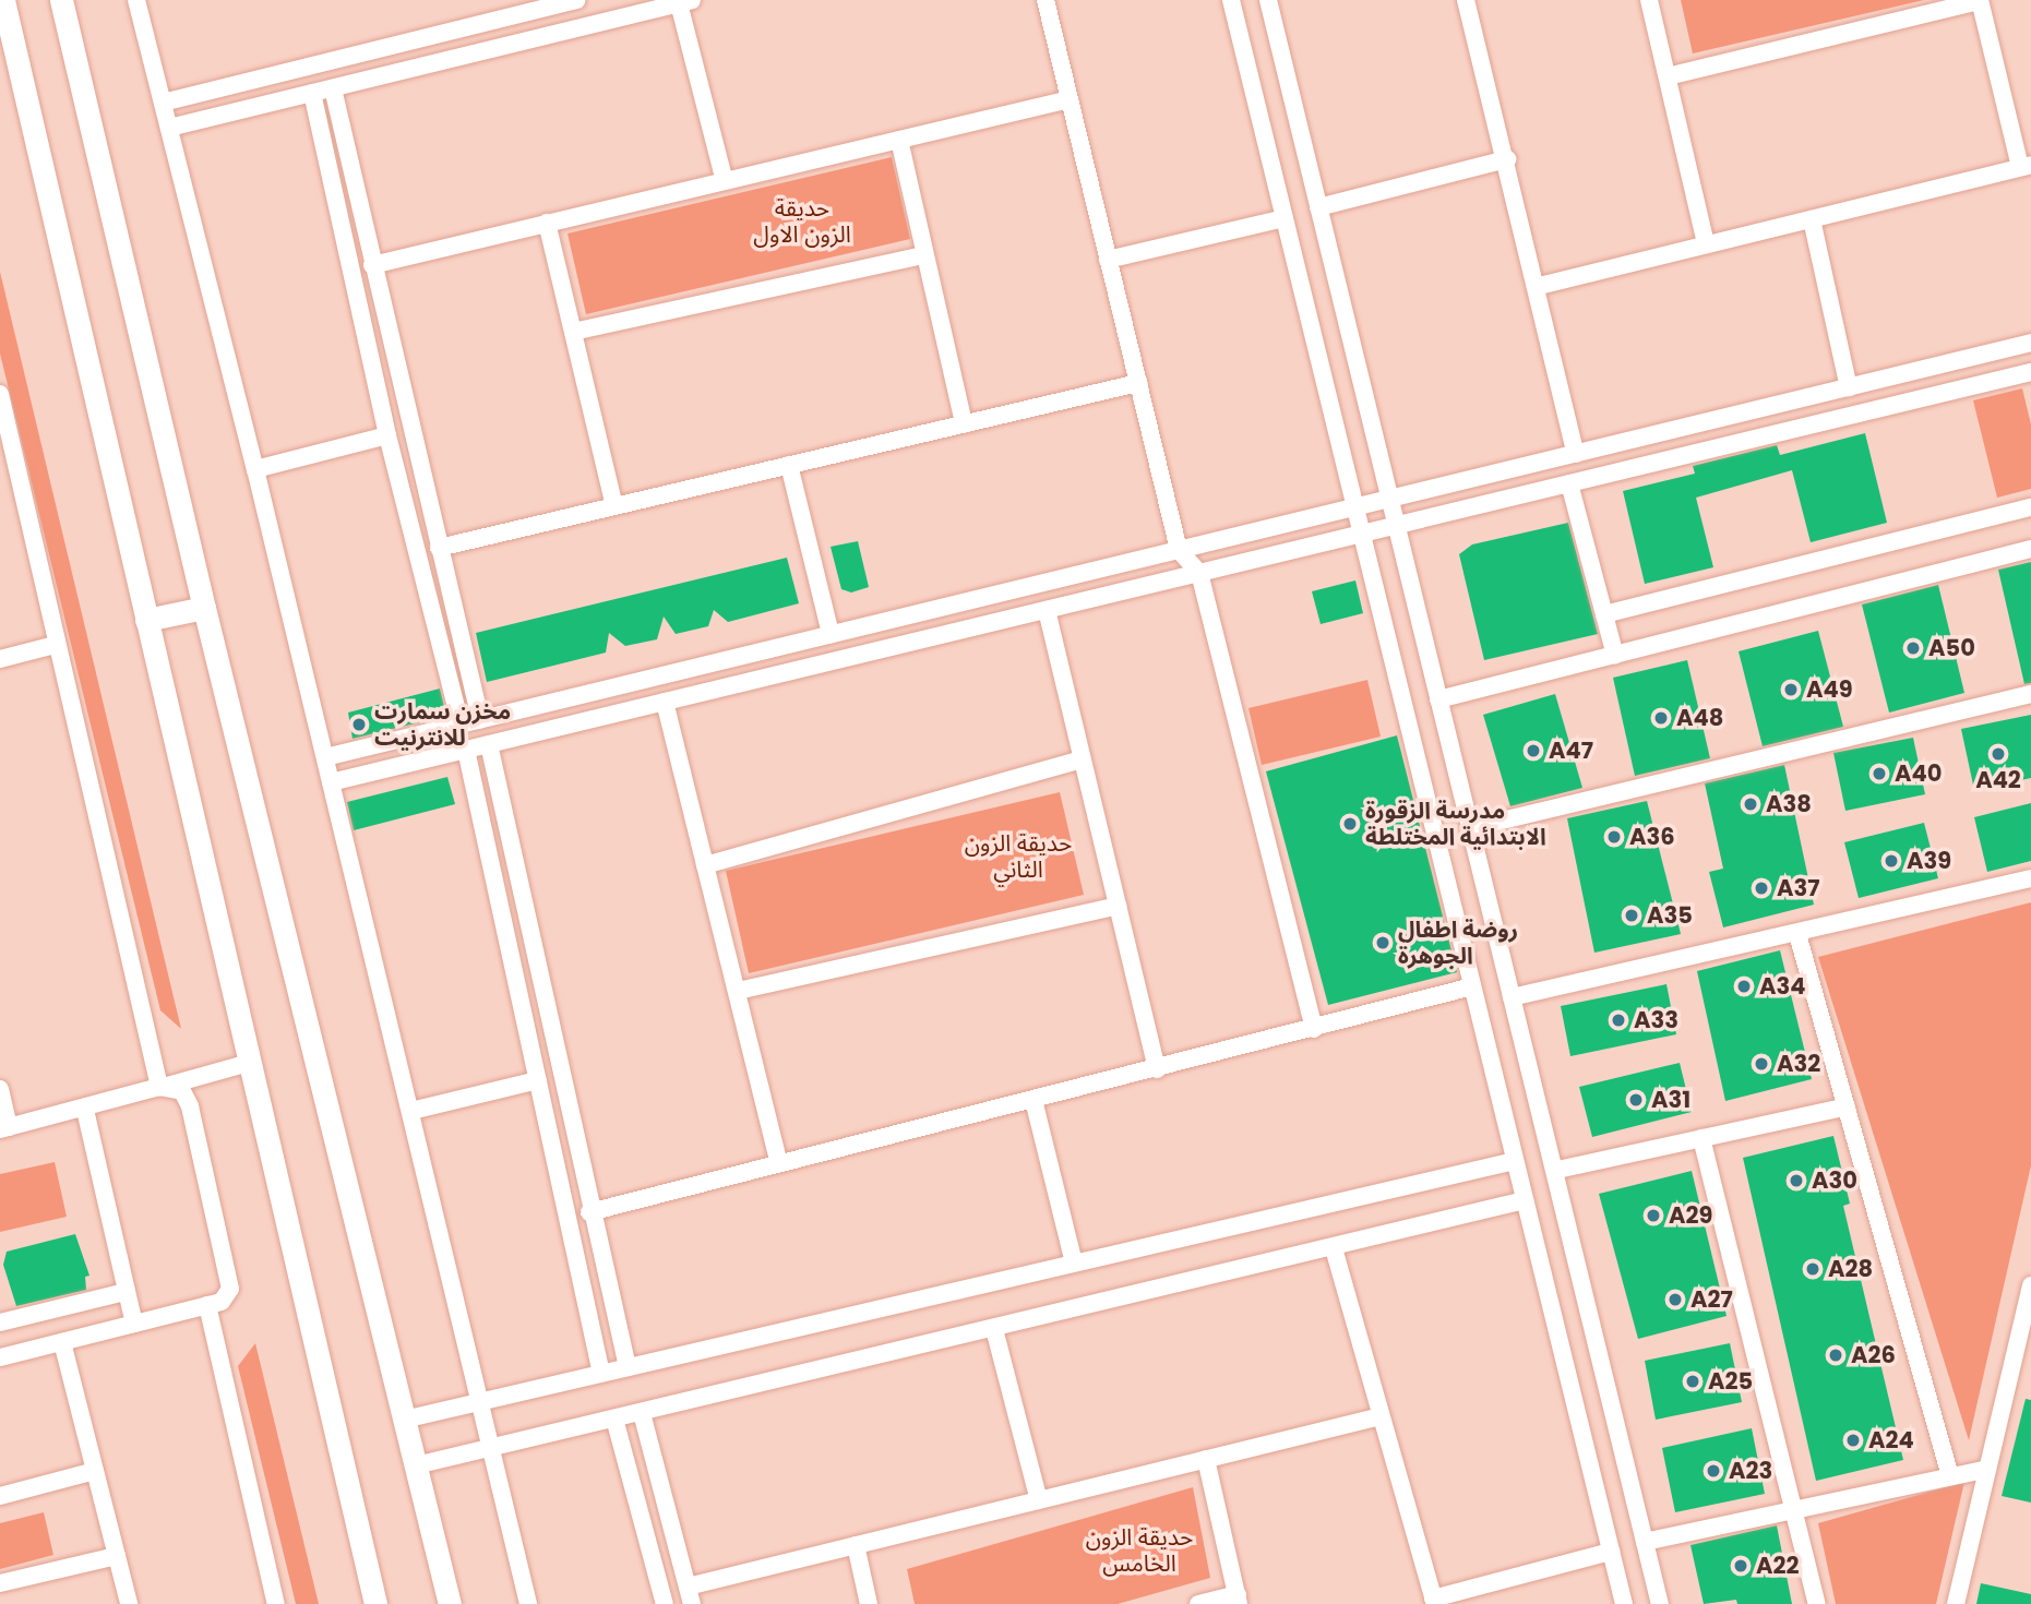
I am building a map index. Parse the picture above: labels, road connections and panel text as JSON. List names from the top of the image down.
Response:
{
  "parks": ["حديقة الزون الاول", "حديقة الزون الثاني", "حديقة الزون الخامس"],
  "places": [
    "A50",
    "A49",
    "A48",
    "مخزن سمارت للانترنيت",
    "A47",
    "A42",
    "A40",
    "A38",
    "مدرسة الزقورة الابتدائية المختلطة",
    "A36",
    "A39",
    "A37",
    "A35",
    "روضة اطفال الجوهرة",
    "A34",
    "A33",
    "A32",
    "A31",
    "A30",
    "A29",
    "A28",
    "A27",
    "A26",
    "A25",
    "A24",
    "A23",
    "A22"
  ]
}
